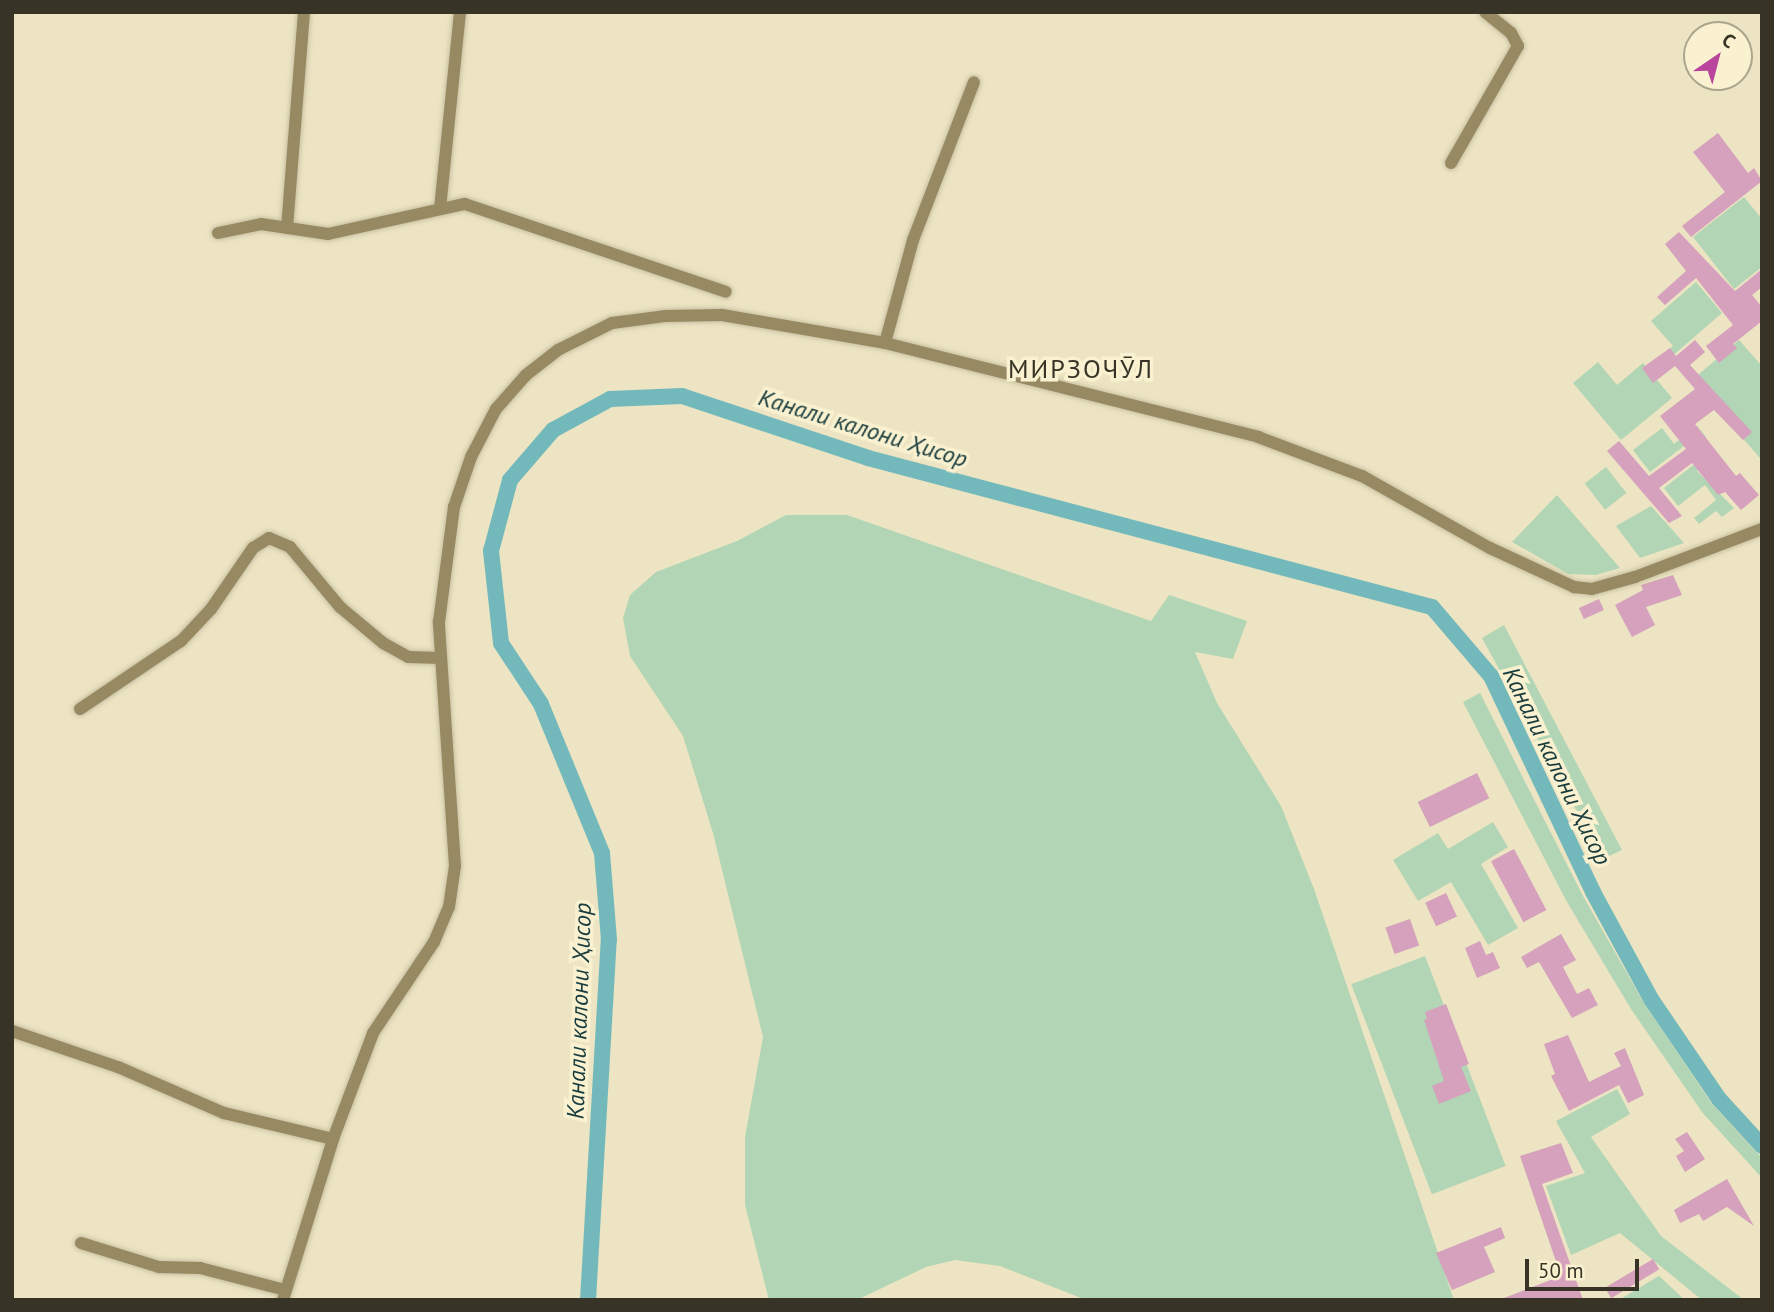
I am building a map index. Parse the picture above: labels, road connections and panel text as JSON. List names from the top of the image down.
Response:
{
  "districts": ["МИРЗОЧӮЛ"],
  "water": ["Канали калони Ҳисор"],
  "scale_bar": "50 m",
  "north": "top right"
}
